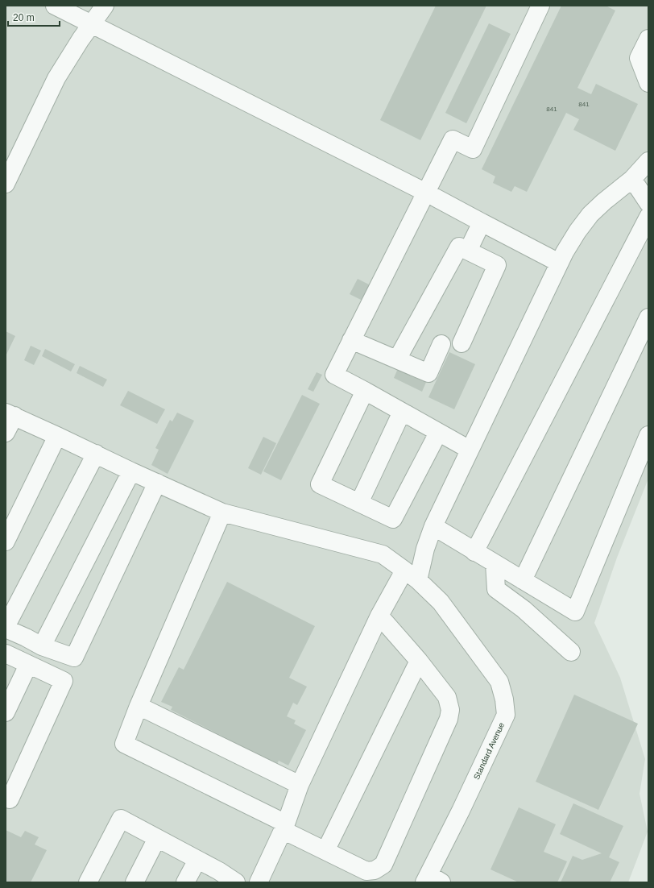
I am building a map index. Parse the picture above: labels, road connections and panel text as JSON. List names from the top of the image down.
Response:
{
  "streets": {
    "street": ["Standard Avenue"]
  },
  "house_numbers": ["841", "841"],
  "scale_bar": "20 m"
}
